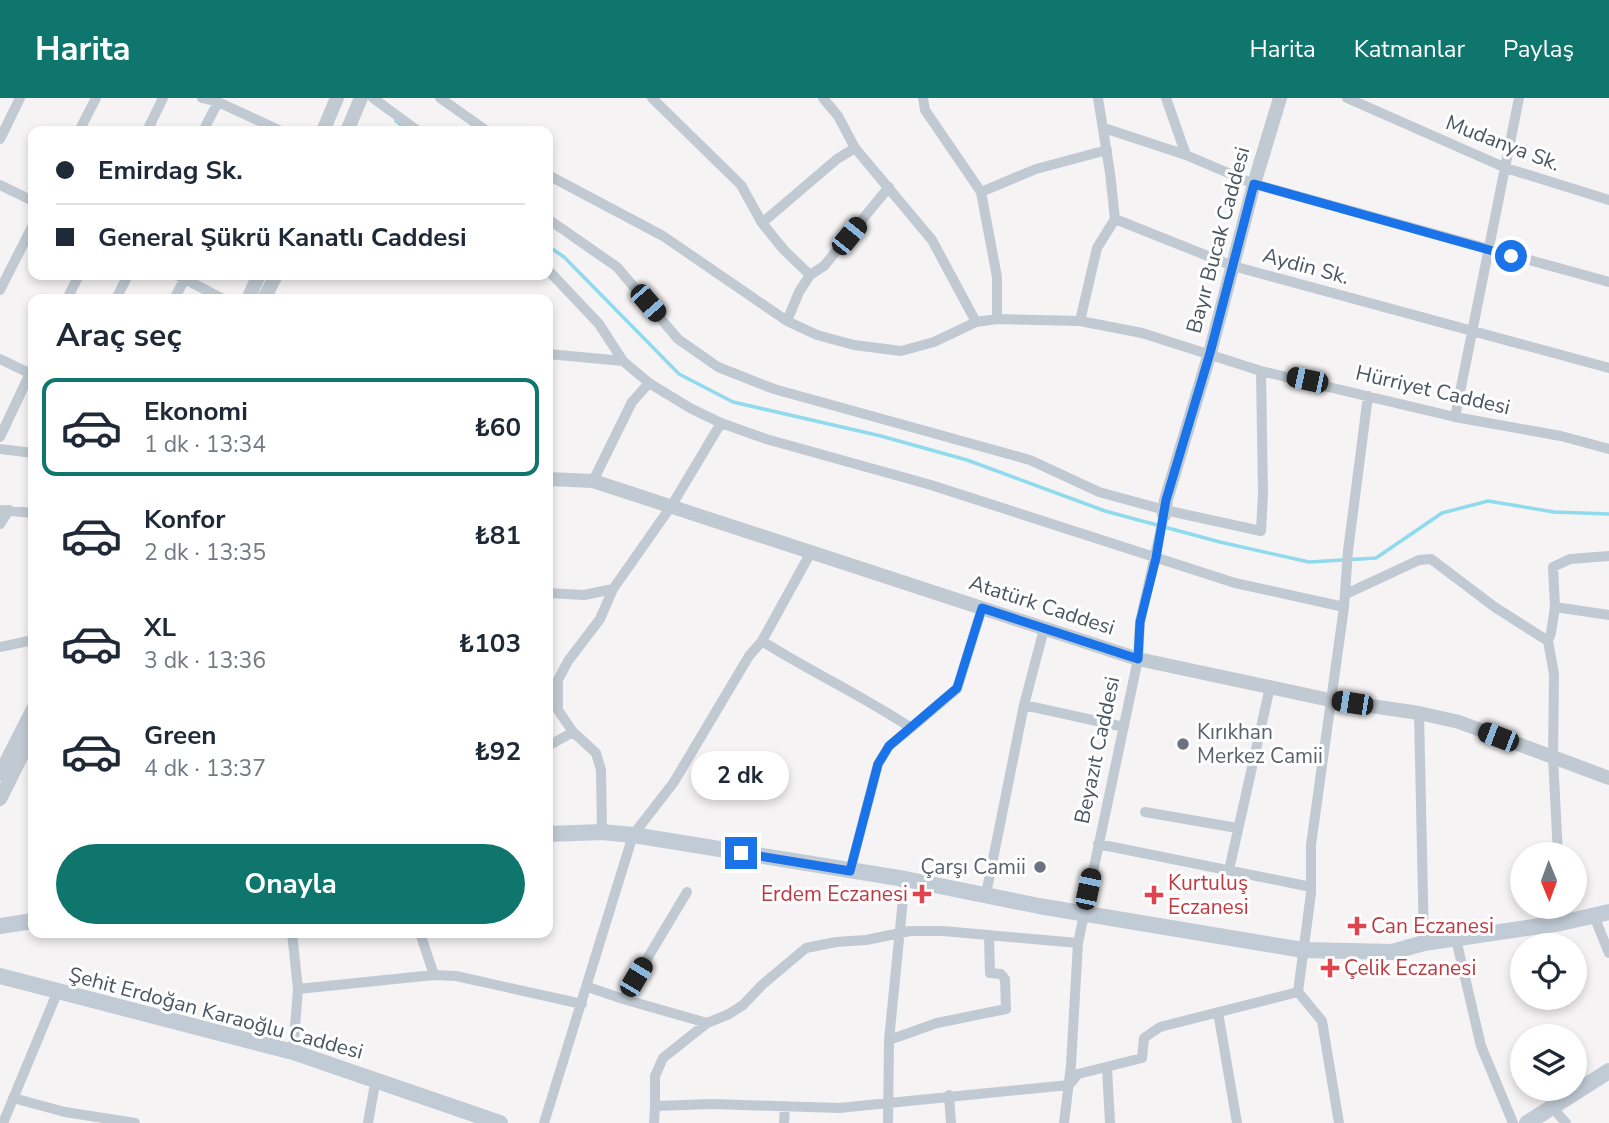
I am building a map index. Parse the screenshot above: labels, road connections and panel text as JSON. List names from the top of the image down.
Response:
{
  "streets": {
    "main road": ["Şehit Erdoğan Karaoğlu Caddesi"],
    "street": [
      "Mudanya Sk.",
      "Bayır Bucak Caddesi",
      "Aydin Sk.",
      "Hürriyet Caddesi",
      "Atatürk Caddesi",
      "Beyazıt Caddesi"
    ]
  },
  "crossings": [
    ["Bayır Bucak Caddesi", "Aydin Sk."],
    ["Bayır Bucak Caddesi", "Hürriyet Caddesi"],
    ["Bayır Bucak Caddesi", "Beyazıt Caddesi"],
    ["Hürriyet Caddesi", "Beyazıt Caddesi"],
    ["Atatürk Caddesi", "Beyazıt Caddesi"]
  ],
  "places": {
    "other": ["Kırıkhan Merkez Camii", "Çarşı Camii"],
    "health": [
      "Erdem Eczanesi",
      "Kurtuluş Eczanesi",
      "Can Eczanesi",
      "Çelik Eczanesi"
    ]
  },
  "north": "bottom",
  "page": {
    "header": "Harita",
    "nav": ["Harita", "Katmanlar", "Paylaş"],
    "banner": ["Emirdag Sk.", "General Şükrü Kanatlı Caddesi"],
    "heading": "Araç seç",
    "list": [
      {
        "name": "Ekonomi",
        "note": "1 dk · 13:34",
        "value": "₺60"
      },
      {
        "name": "Konfor",
        "note": "2 dk · 13:35",
        "value": "₺81"
      },
      {
        "name": "XL",
        "note": "3 dk · 13:36",
        "value": "₺103"
      },
      {
        "name": "Green",
        "note": "4 dk · 13:37",
        "value": "₺92"
      }
    ],
    "bubble": "2 dk",
    "buttons": "Onayla"
  }
}
